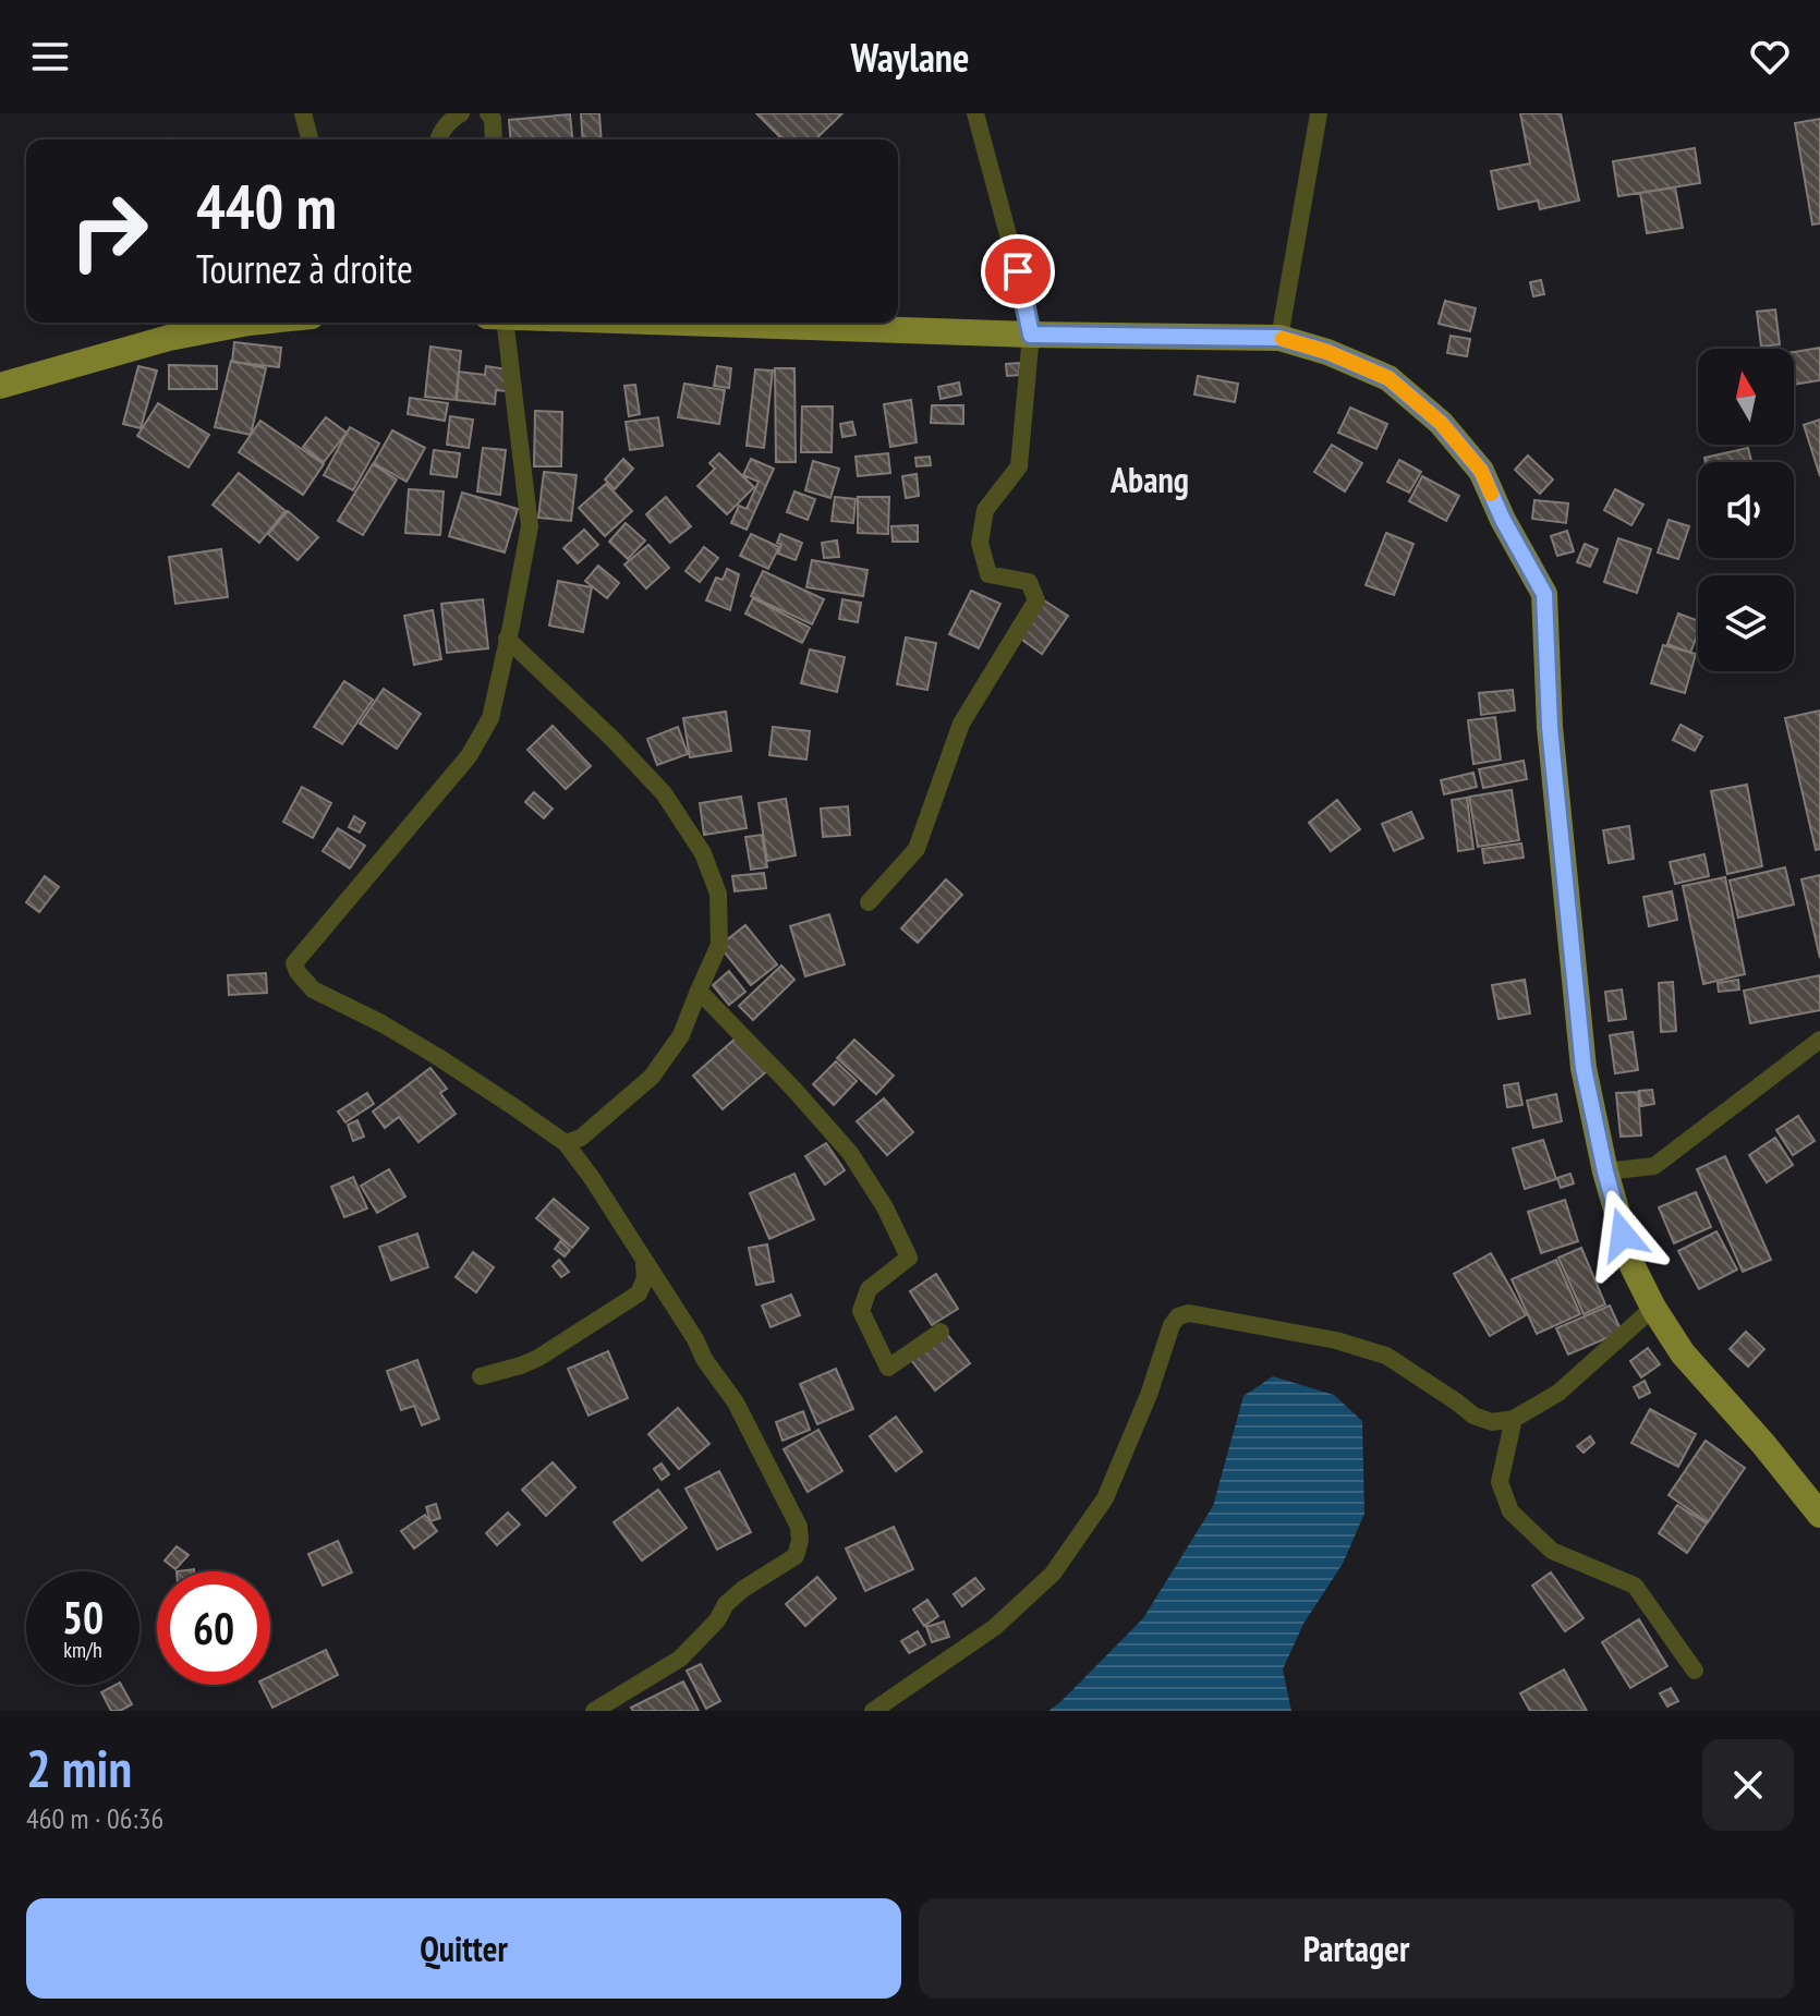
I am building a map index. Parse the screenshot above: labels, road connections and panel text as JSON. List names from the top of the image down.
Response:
{
  "districts": ["Abang"],
  "north": "top",
  "page": {
    "header": "Waylane",
    "turn": ["440 m", "Tournez à droite"],
    "speed": "50 km/h",
    "limit": "60",
    "heading": ["2 min", "460 m · 06:36"],
    "buttons": ["Quitter", "Partager"]
  }
}
